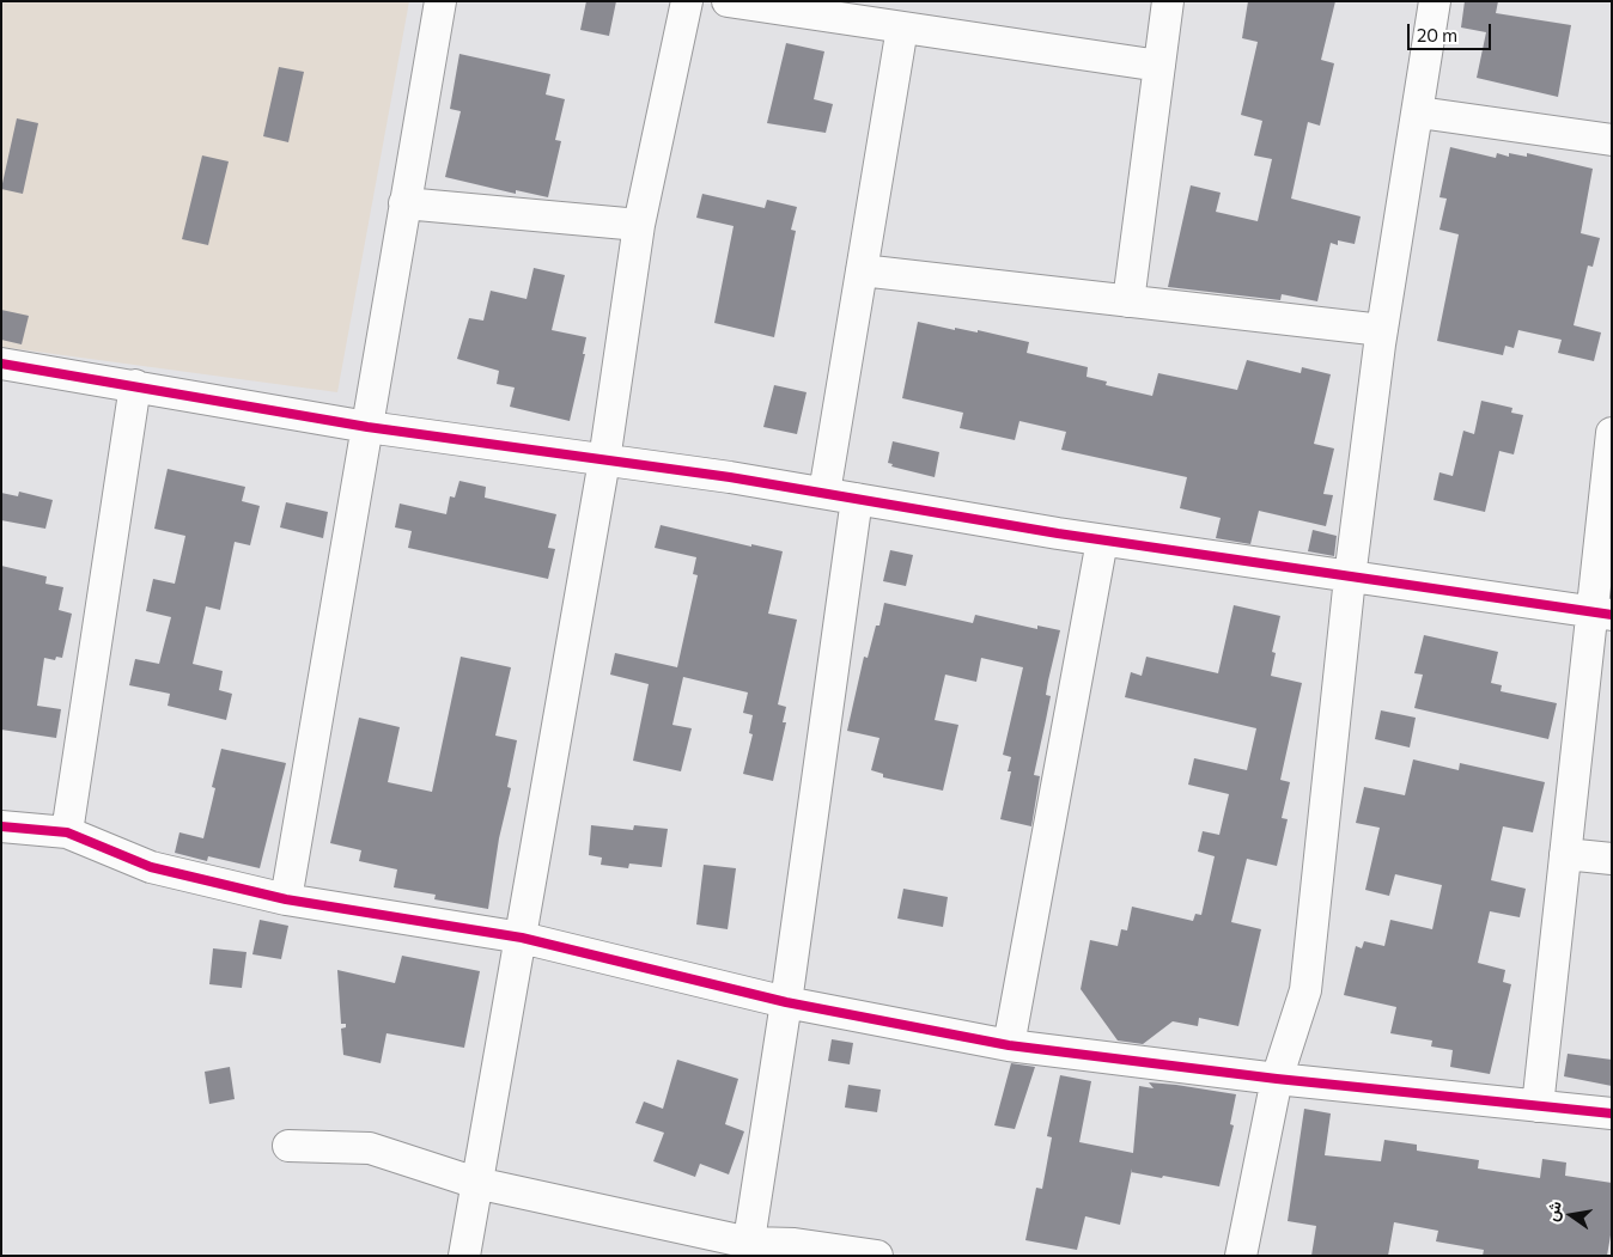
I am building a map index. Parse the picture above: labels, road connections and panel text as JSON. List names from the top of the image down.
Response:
{
  "scale_bar": "20 m",
  "north": "left"
}
